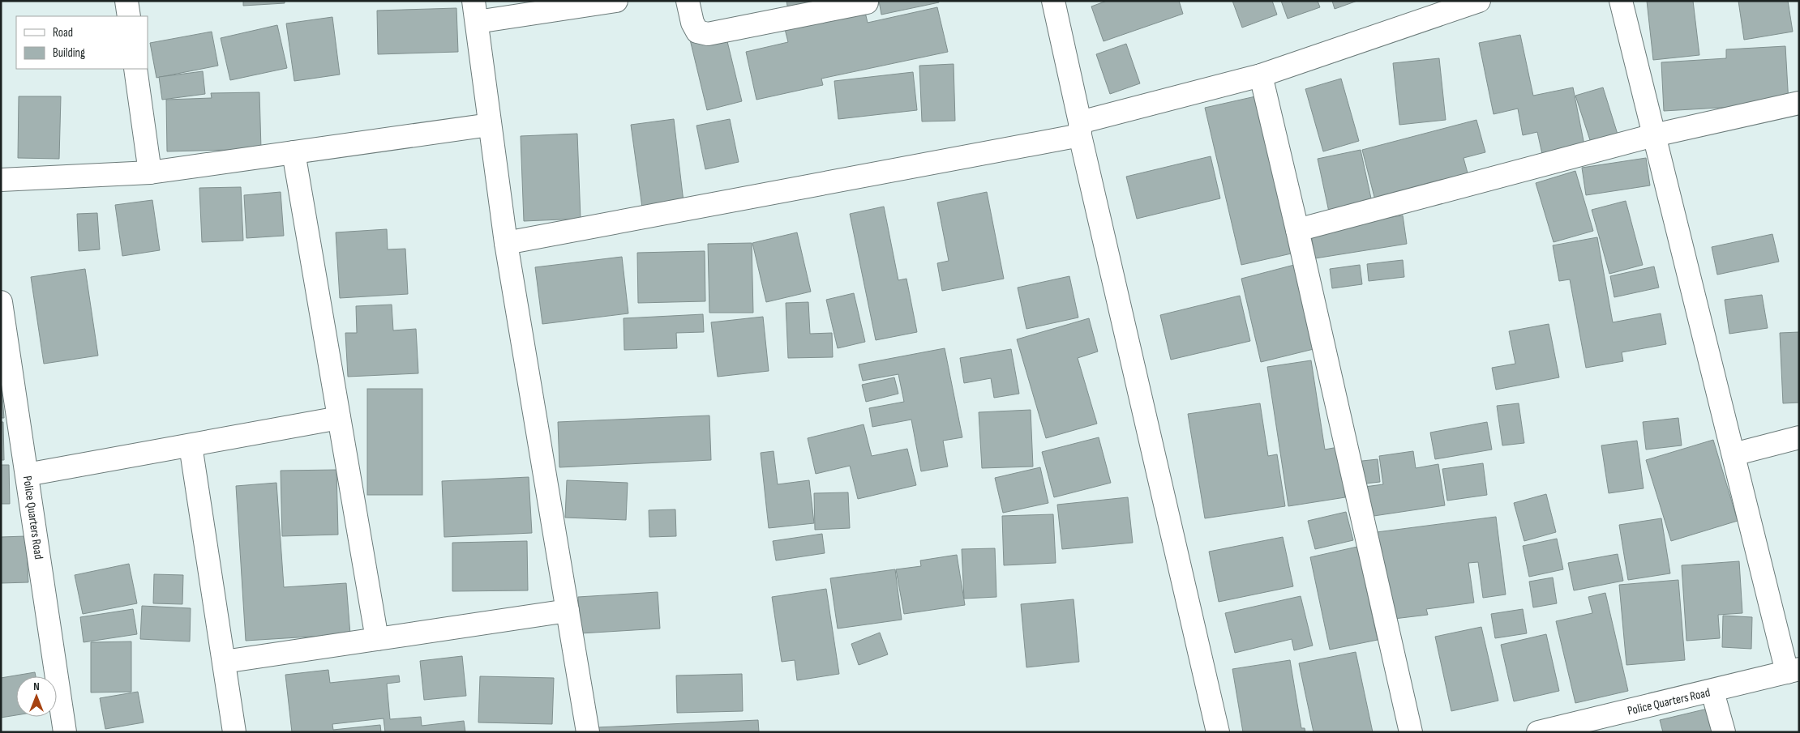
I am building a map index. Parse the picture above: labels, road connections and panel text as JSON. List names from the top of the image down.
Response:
{
  "streets": {
    "street": ["Police Quarters Road"]
  },
  "legend": ["Road", "Building"],
  "north": "top"
}
